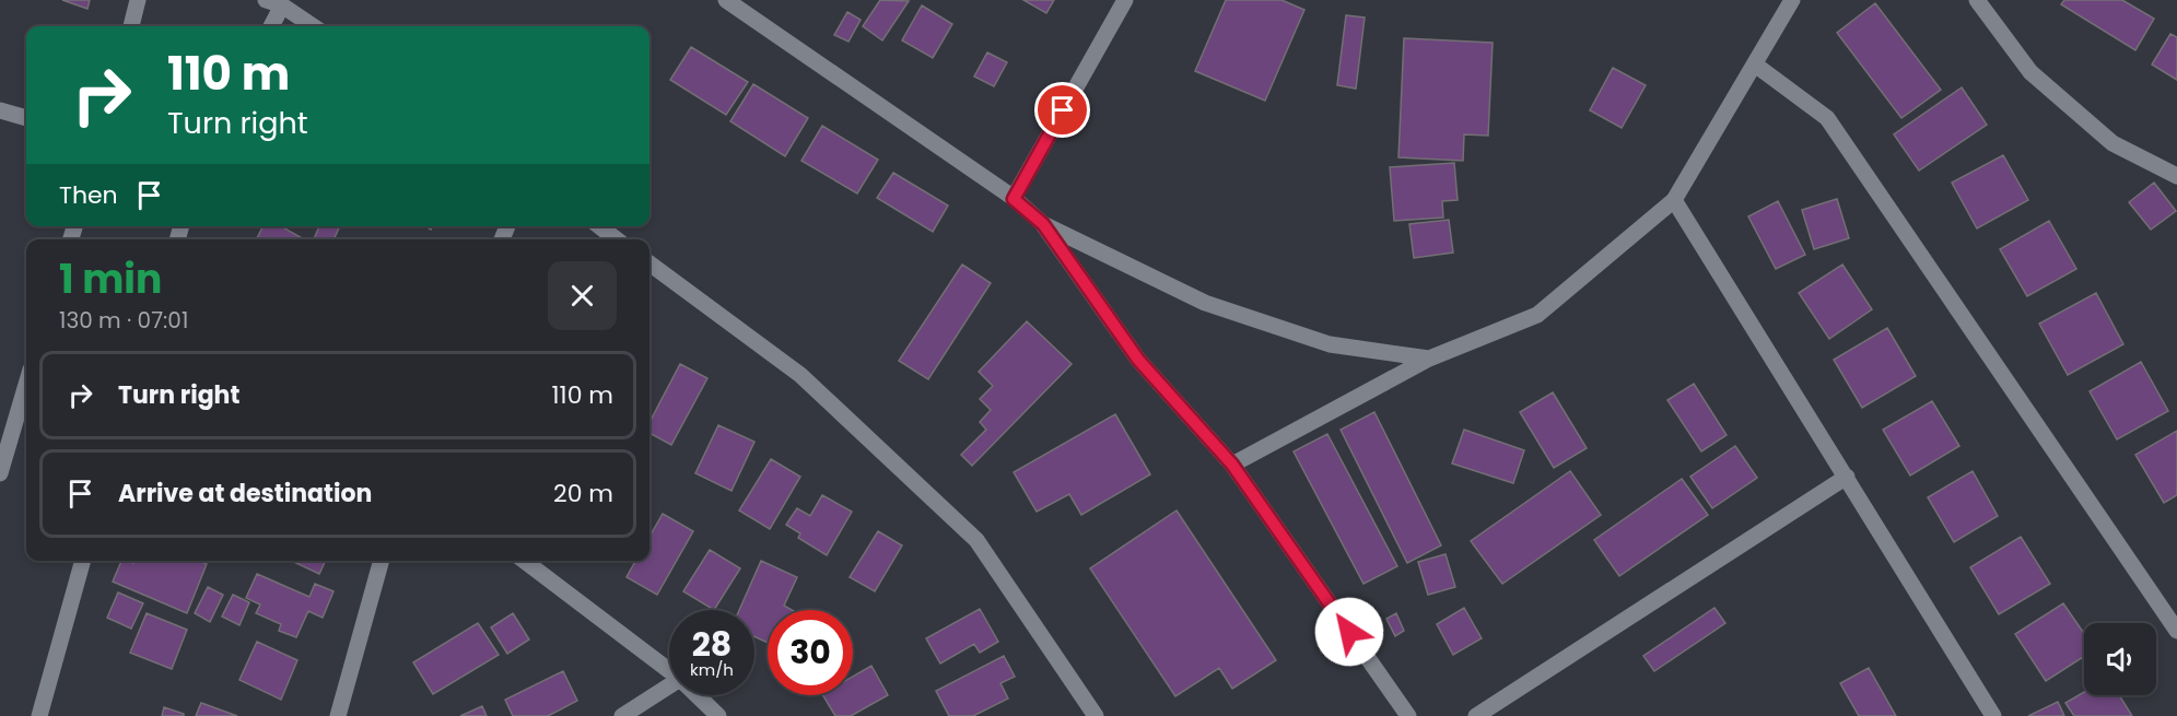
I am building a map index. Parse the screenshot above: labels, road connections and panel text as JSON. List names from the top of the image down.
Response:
{
  "page": {
    "turn": ["110 m", "Turn right"],
    "then": "Then",
    "heading": ["1 min", "130 m · 07:01"],
    "list": [
      {
        "name": "Turn right",
        "value": "110 m"
      },
      {
        "name": "Arrive at destination",
        "value": "20 m"
      }
    ],
    "speed": "28 km/h",
    "limit": "30"
  }
}
